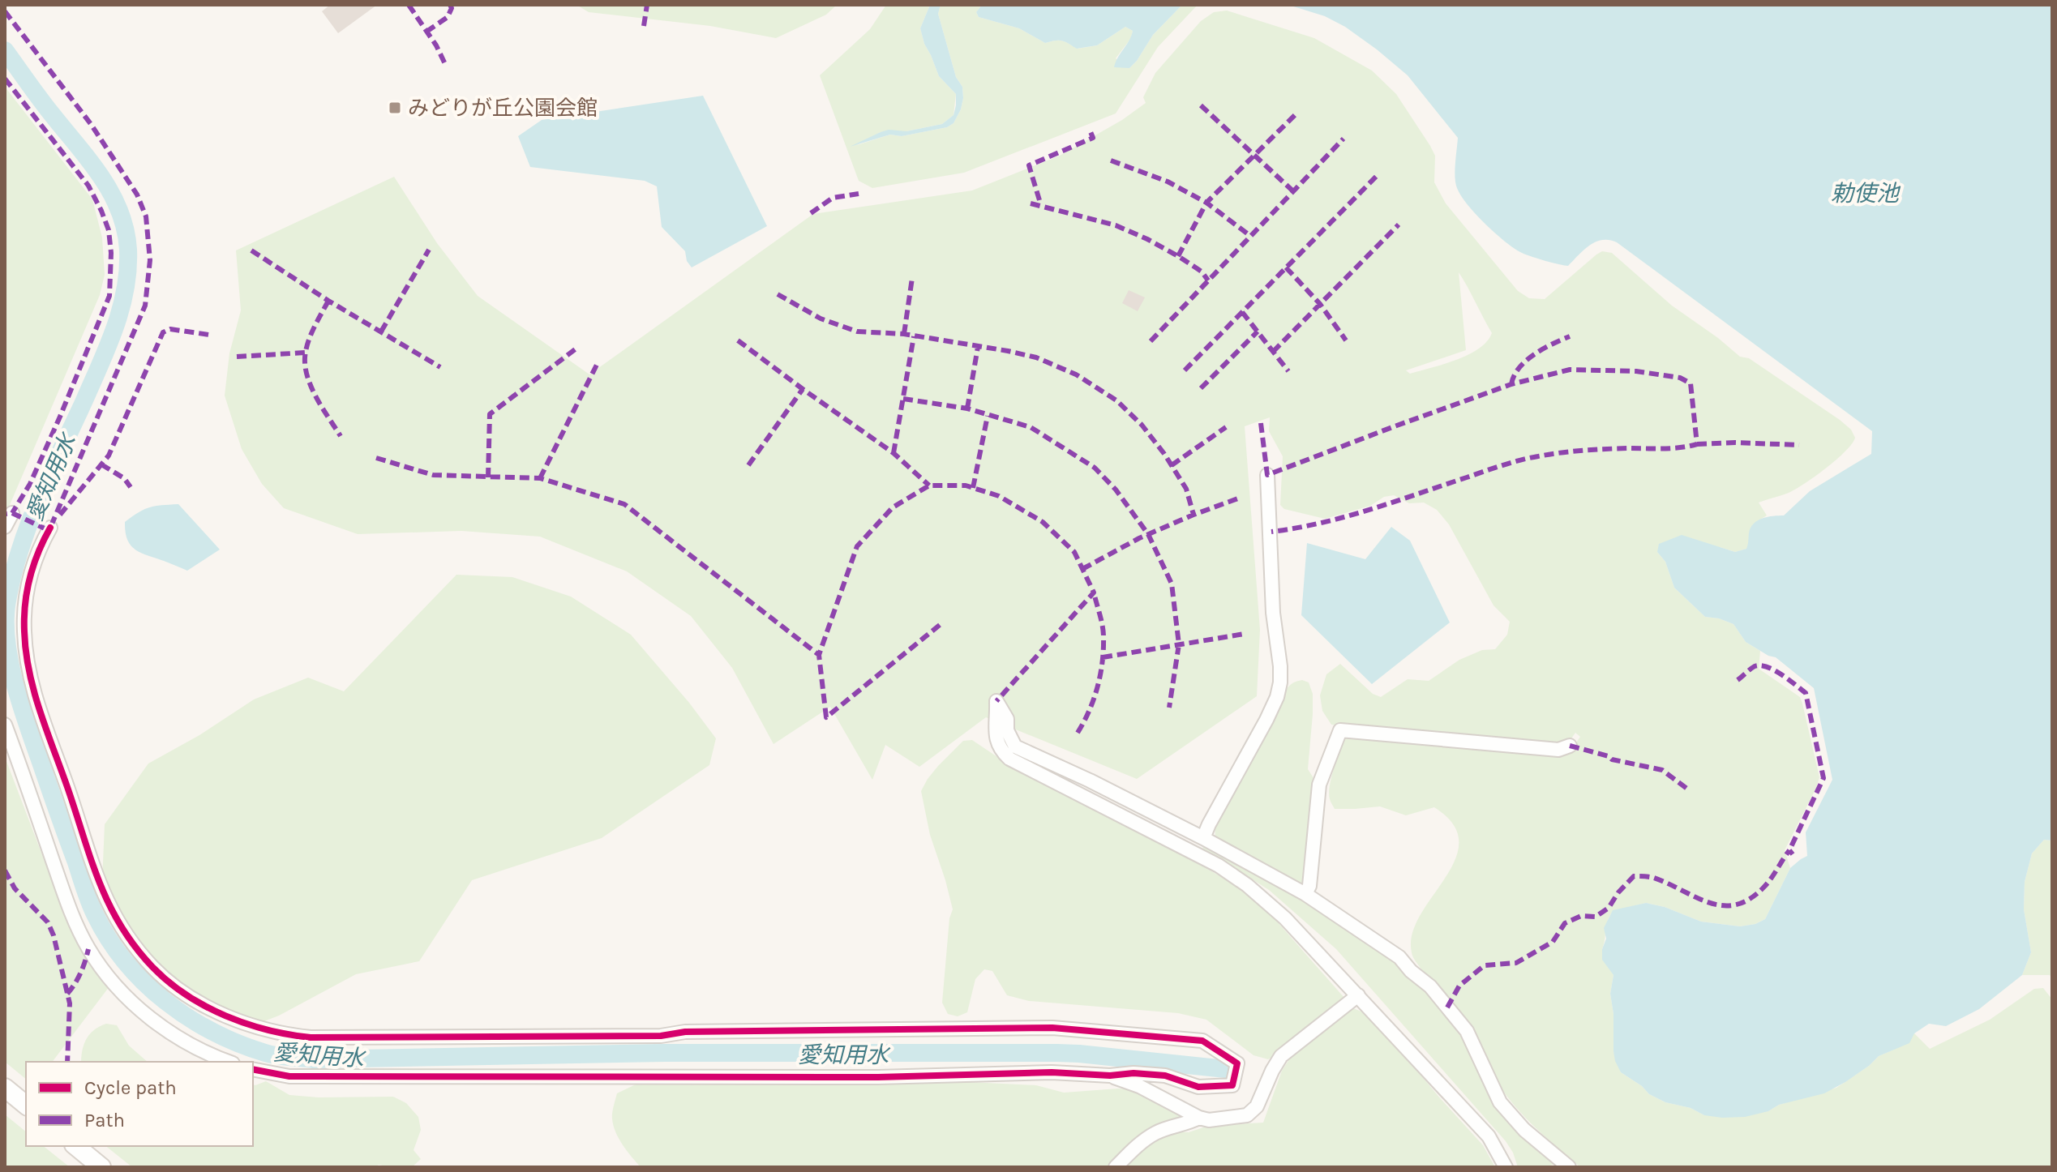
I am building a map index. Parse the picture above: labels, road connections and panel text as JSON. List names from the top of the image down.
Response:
{
  "water": ["勅使池", "愛知用水"],
  "places": {
    "transit": ["みどりが丘公園会館"]
  },
  "legend": ["Cycle path", "Path"]
}
